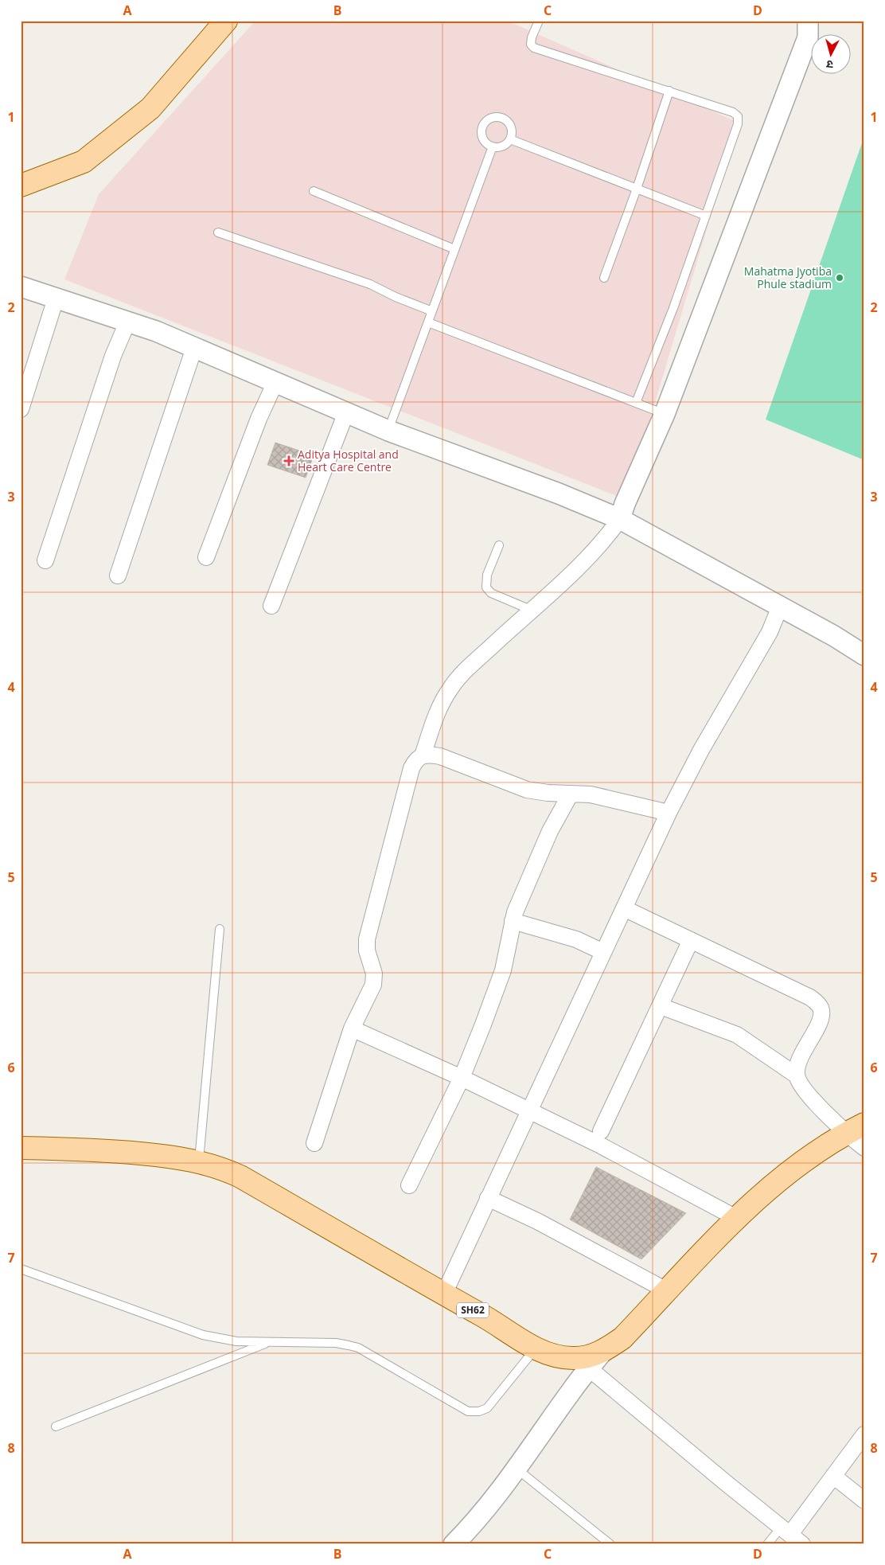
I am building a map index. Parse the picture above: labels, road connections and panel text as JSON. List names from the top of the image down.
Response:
{
  "streets": {
    "main road": ["SH62"]
  },
  "places": {
    "other": ["Mahatma Jyotiba Phule stadium"],
    "health": ["Aditya Hospital and Heart Care Centre"]
  },
  "north": "bottom",
  "grid": {
    "columns": [
      "A",
      "B",
      "C",
      "D"
    ],
    "rows": [
      "1",
      "2",
      "3",
      "4",
      "5",
      "6",
      "7",
      "8"
    ]
  }
}
